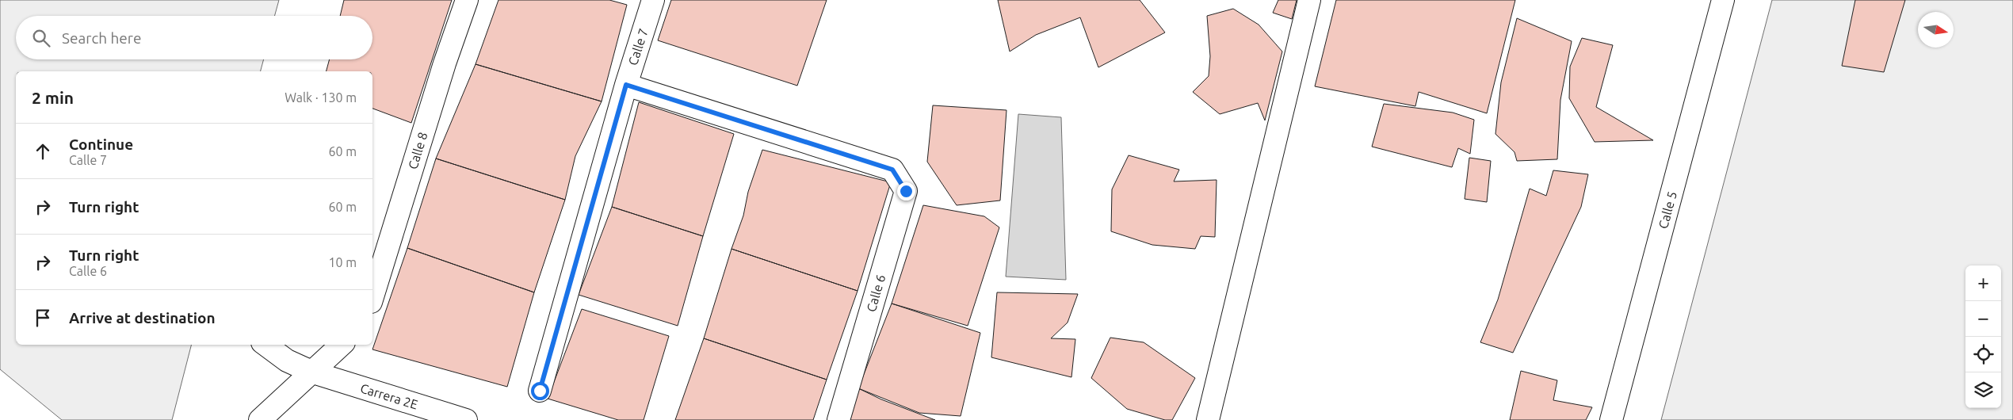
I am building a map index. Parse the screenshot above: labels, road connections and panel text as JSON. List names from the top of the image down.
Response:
{
  "streets": {
    "street": [
      "Calle 7",
      "Calle 8",
      "Calle 5",
      "Calle 6",
      "Carrera 2E"
    ]
  },
  "crossings": [
    ["Calle 7", "Calle 6"]
  ],
  "north": "right",
  "page": {
    "search": "Search here",
    "heading": ["2 min", "Walk · 130 m"],
    "list": [
      ["Continue", "Calle 7", "60 m"],
      ["Turn right", "60 m"],
      ["Turn right", "Calle 6", "10 m"],
      "Arrive at destination"
    ],
    "map_buttons": ["+", "−"]
  }
}
